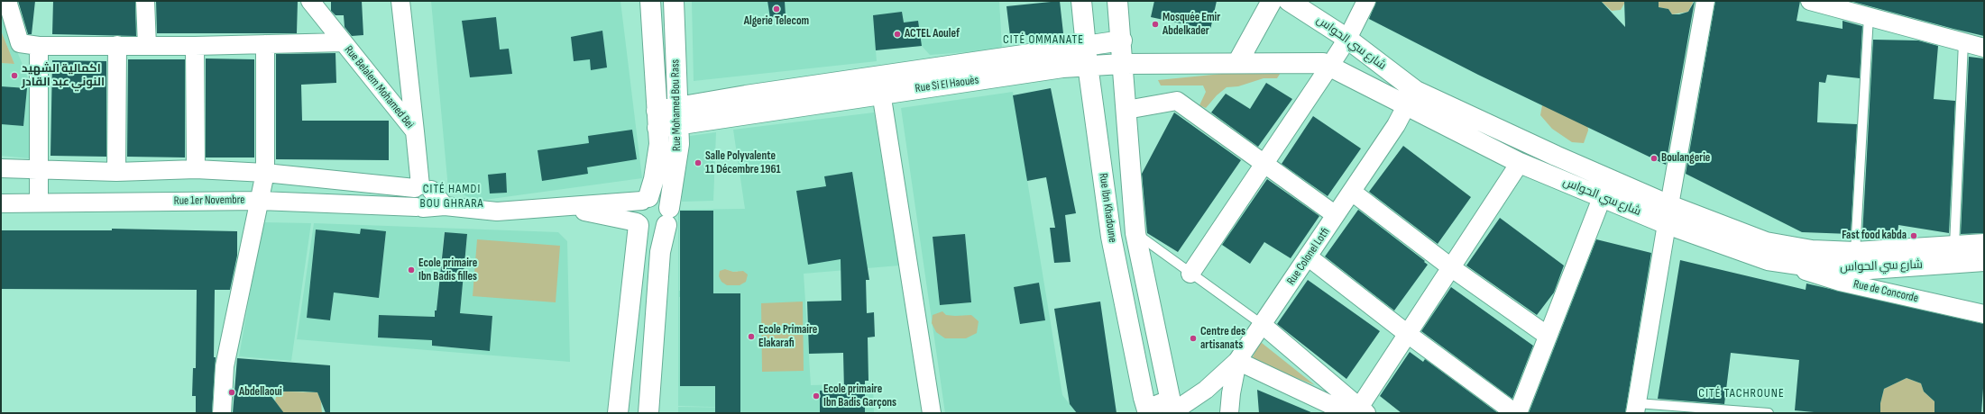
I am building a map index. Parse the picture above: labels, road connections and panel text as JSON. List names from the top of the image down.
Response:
{
  "streets": {
    "street": [
      "شارع سي الحواس",
      "Rue Si El Haouès",
      "Rue Belalem Mohamed Bei",
      "Rue Mohamed Bou Rass",
      "Rue 1er Novembre",
      "Rue Ibn Khadoune",
      "Rue Colonel Lotfi",
      "Rue de Concorde"
    ]
  },
  "crossings": [
    ["شارع سي الحواس", "Rue Si El Haouès"],
    ["شارع سي الحواس", "Rue Colonel Lotfi"],
    ["شارع سي الحواس", "Rue de Concorde"],
    ["Rue Si El Haouès", "Rue Mohamed Bou Rass"],
    ["Rue Si El Haouès", "Rue Ibn Khadoune"],
    ["Rue Belalem Mohamed Bei", "Rue 1er Novembre"]
  ],
  "districts": ["CITÉ OMMANATE", "CITÉ HAMDI BOU GHRARA", "CITÉ TACHROUNE"],
  "places": [
    "Algerie Telecom",
    "Mosquée Emir Abdelkader",
    "ACTEL Aoulef",
    "اكمالية الشهيد النوني عبد القادر",
    "Boulangerie",
    "Salle Polyvalente 11 Décembre 1961",
    "Fast food kabda",
    "Ecole primaire Ibn Badis filles",
    "Ecole Primaire Elakarafi",
    "Centre des artisanats",
    "Abdellaoui",
    "Ecole primaire Ibn Badis Garçons"
  ]
}
